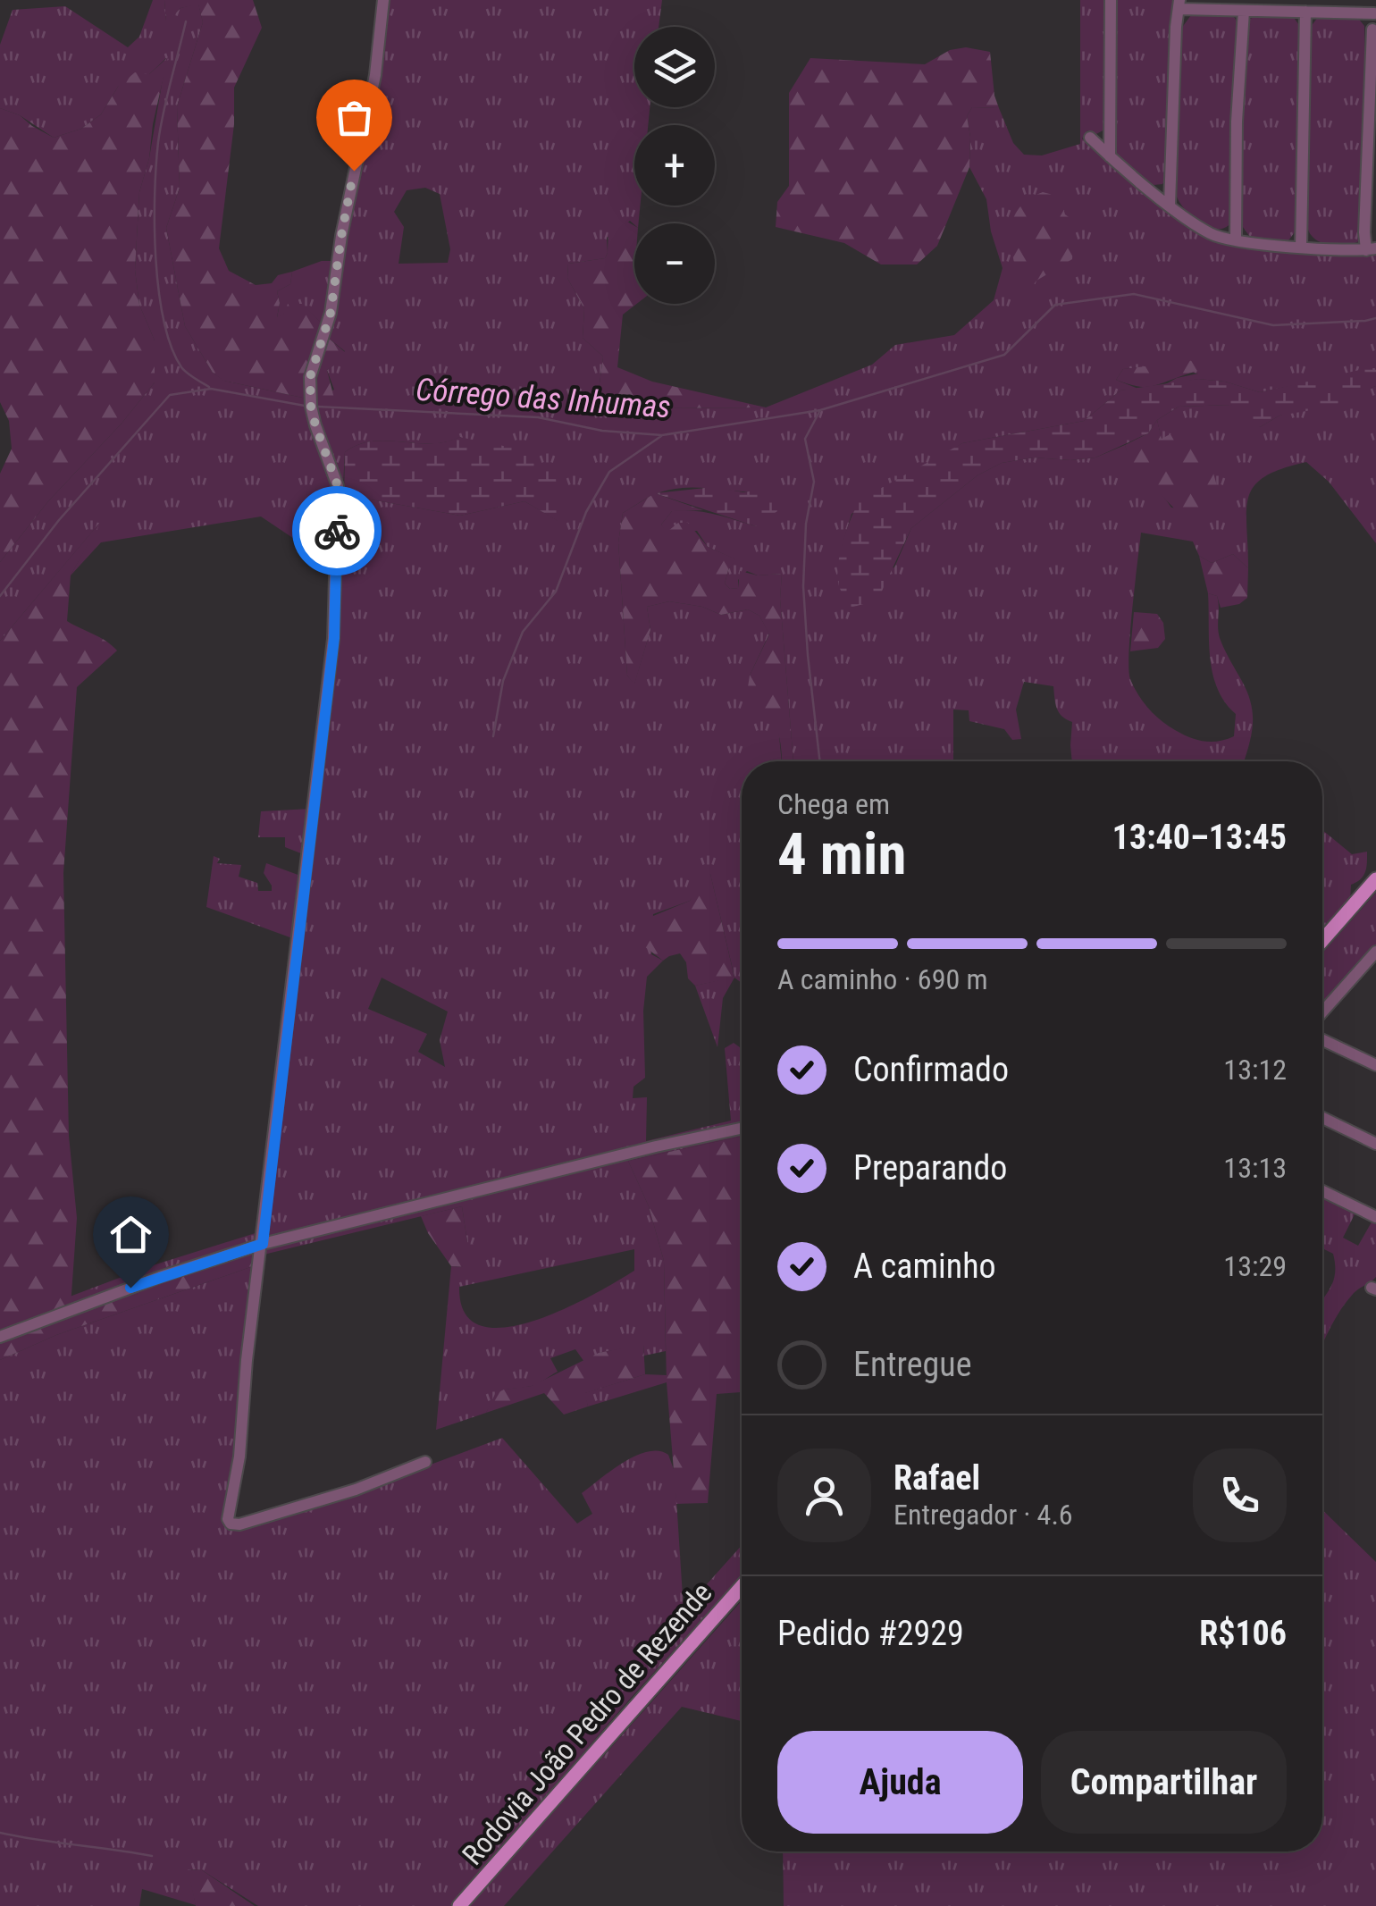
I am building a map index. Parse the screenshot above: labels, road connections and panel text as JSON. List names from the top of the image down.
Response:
{
  "streets": {
    "main road": ["Rodovia João Pedro de Rezende"]
  },
  "water": ["Córrego das Inhumas"],
  "page": {
    "map_buttons": ["+", "−"],
    "heading": ["4 min", "Chega em", "13:40–13:45"],
    "panel": [
      "Rafael",
      "Entregador · 4.6",
      "Pedido #2929",
      "R$106"
    ],
    "bar": "A caminho · 690 m",
    "list": [
      ["Confirmado", "13:12"],
      ["Preparando", "13:13"],
      ["A caminho", "13:29"],
      "Entregue"
    ],
    "buttons": ["Ajuda", "Compartilhar"]
  }
}
